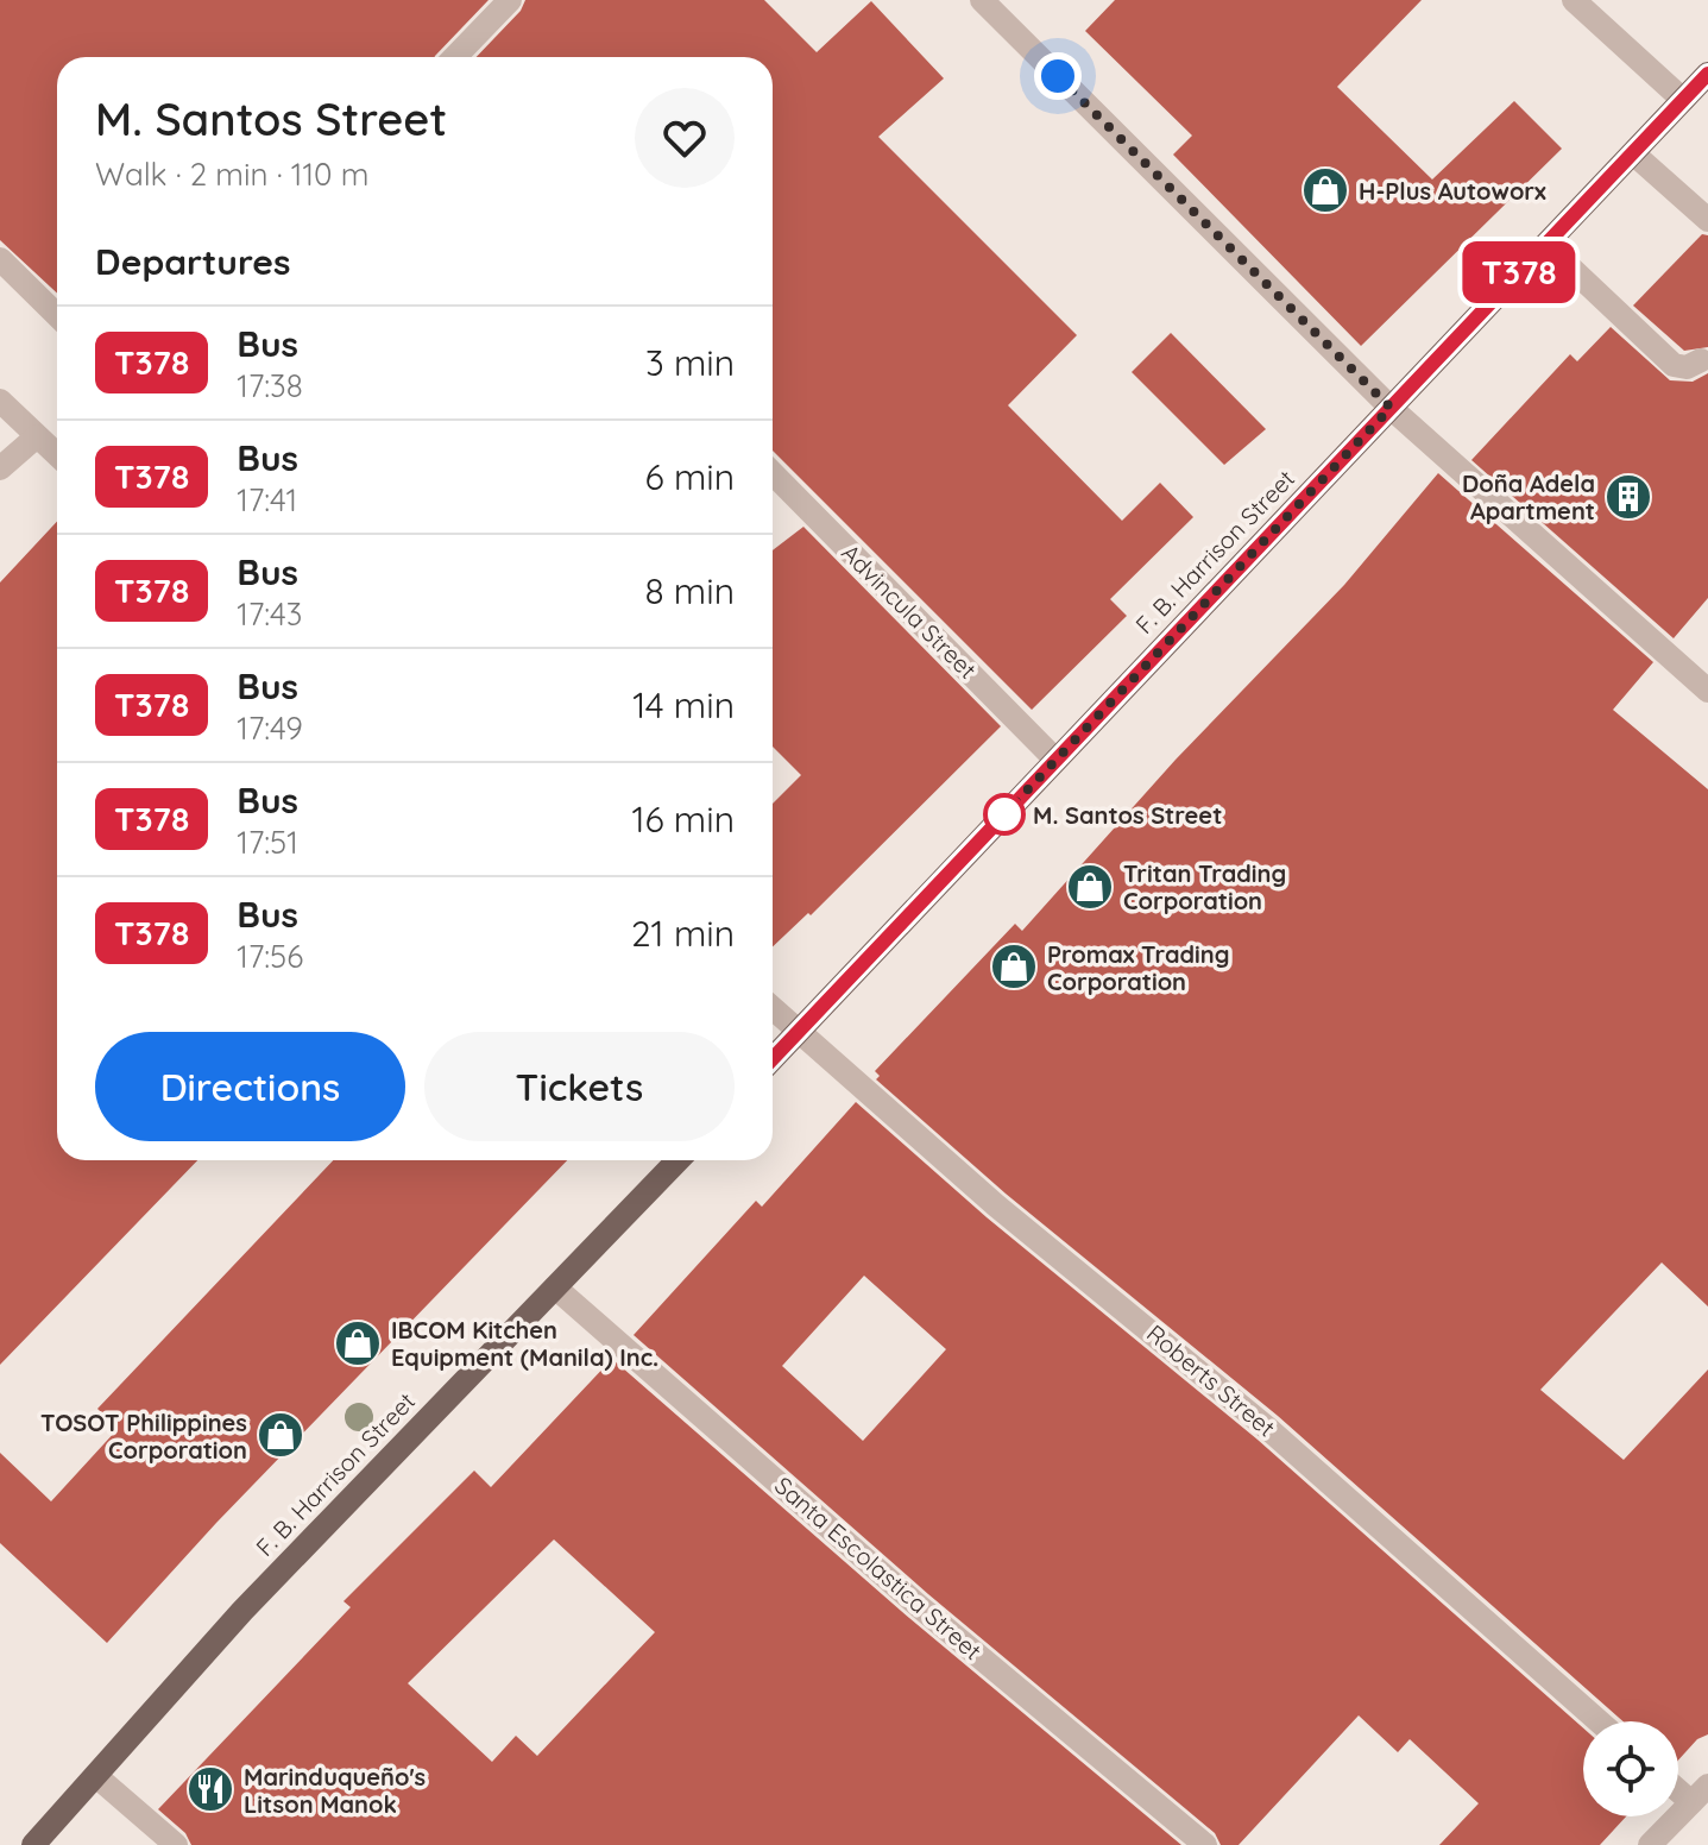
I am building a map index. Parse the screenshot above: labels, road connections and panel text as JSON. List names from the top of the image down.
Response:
{
  "streets": {
    "main road": ["F. B. Harrison Street"],
    "street": ["Advincula Street", "Roberts Street", "Santa Escolastica Street"]
  },
  "crossings": [
    ["F. B. Harrison Street", "Advincula Street"],
    ["F. B. Harrison Street", "Roberts Street"],
    ["F. B. Harrison Street", "Santa Escolastica Street"]
  ],
  "places": {
    "shop": [
      "H-Plus Autoworx",
      "Tritan Trading Corporation",
      "Promax Trading Corporation",
      "IBCOM Kitchen Equipment (Manila) Inc.",
      "TOSOT Philippines Corporation"
    ],
    "building": ["Doña Adela Apartment"],
    "other": ["M. Santos Street"],
    "restaurant": ["Marinduqueño's Litson Manok"]
  },
  "lines": ["bus line T378"],
  "page": {
    "on_map": "T378",
    "heading": [
      ["M. Santos Street", "Walk · 2 min · 110 m"],
      "Departures"
    ],
    "list": [
      {
        "mark": "T378",
        "name": "Bus",
        "note": "17:38",
        "value": "3 min"
      },
      {
        "mark": "T378",
        "name": "Bus",
        "note": "17:41",
        "value": "6 min"
      },
      {
        "mark": "T378",
        "name": "Bus",
        "note": "17:43",
        "value": "8 min"
      },
      {
        "mark": "T378",
        "name": "Bus",
        "note": "17:49",
        "value": "14 min"
      },
      {
        "mark": "T378",
        "name": "Bus",
        "note": "17:51",
        "value": "16 min"
      },
      {
        "mark": "T378",
        "name": "Bus",
        "note": "17:56",
        "value": "21 min"
      }
    ],
    "buttons": ["Directions", "Tickets"]
  }
}
